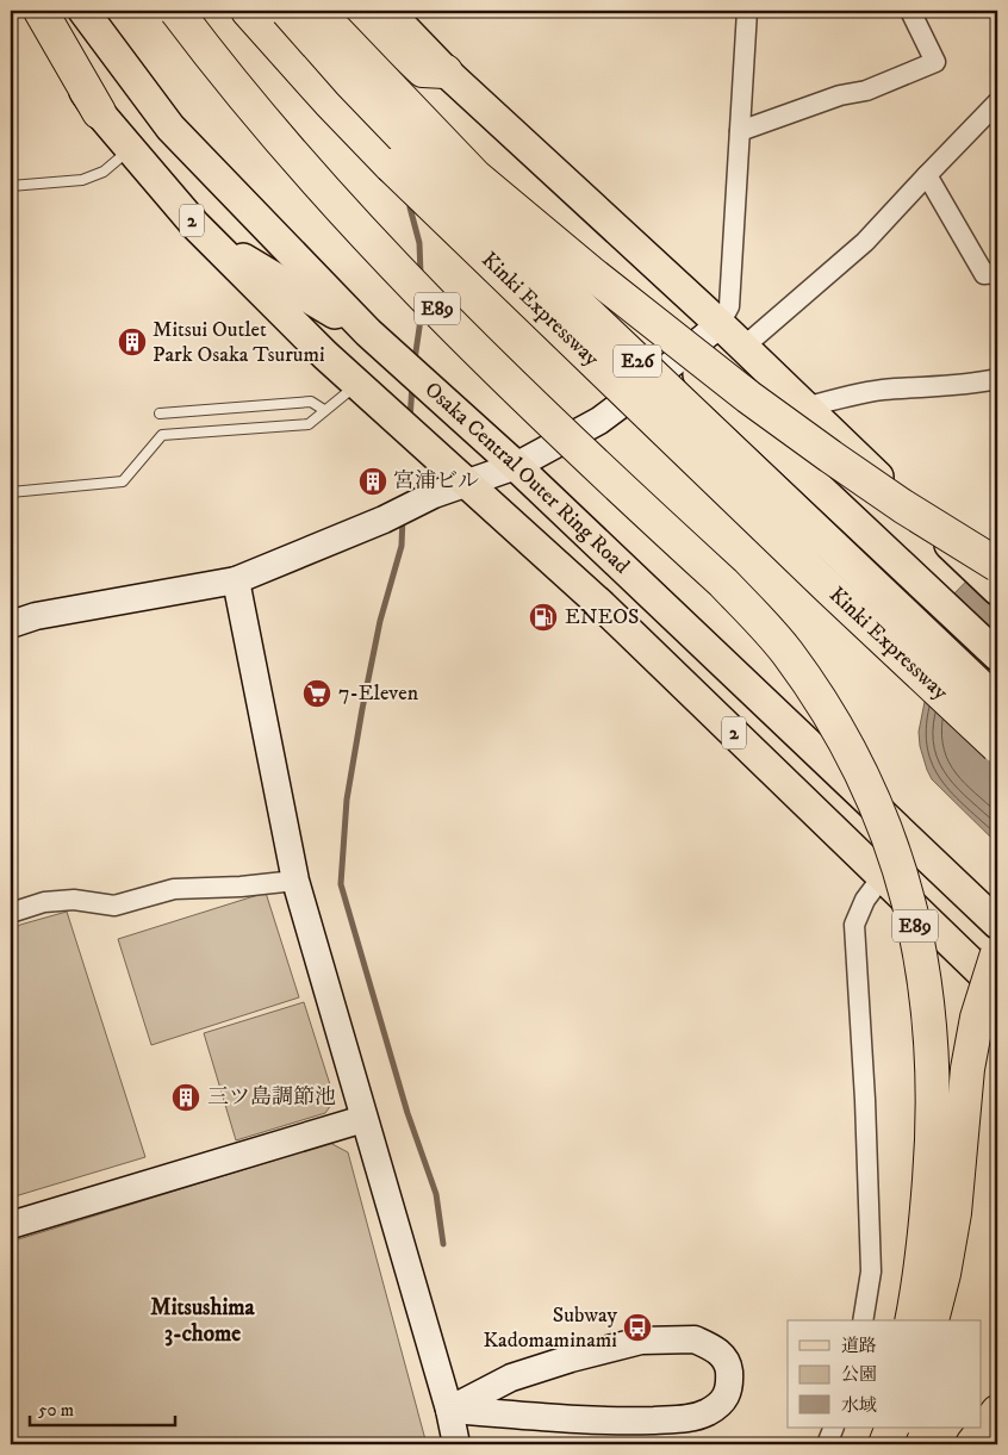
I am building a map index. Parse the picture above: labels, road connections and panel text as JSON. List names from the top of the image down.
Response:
{
  "streets": {
    "highway": ["E89", "Kinki Expressway", "E26"],
    "main road": ["2", "Osaka Central Outer Ring Road"]
  },
  "districts": ["Mitsushima 3-chome"],
  "places": {
    "building": ["Mitsui Outlet Park Osaka Tsurumi", "宮浦ビル", "三ツ島調節池"],
    "fuel station": ["ENEOS"],
    "supermarket": ["7-Eleven"],
    "bus stop": ["Subway Kadomaminami"]
  },
  "legend": ["道路", "公園", "水域"],
  "scale_bar": "50 m"
}
